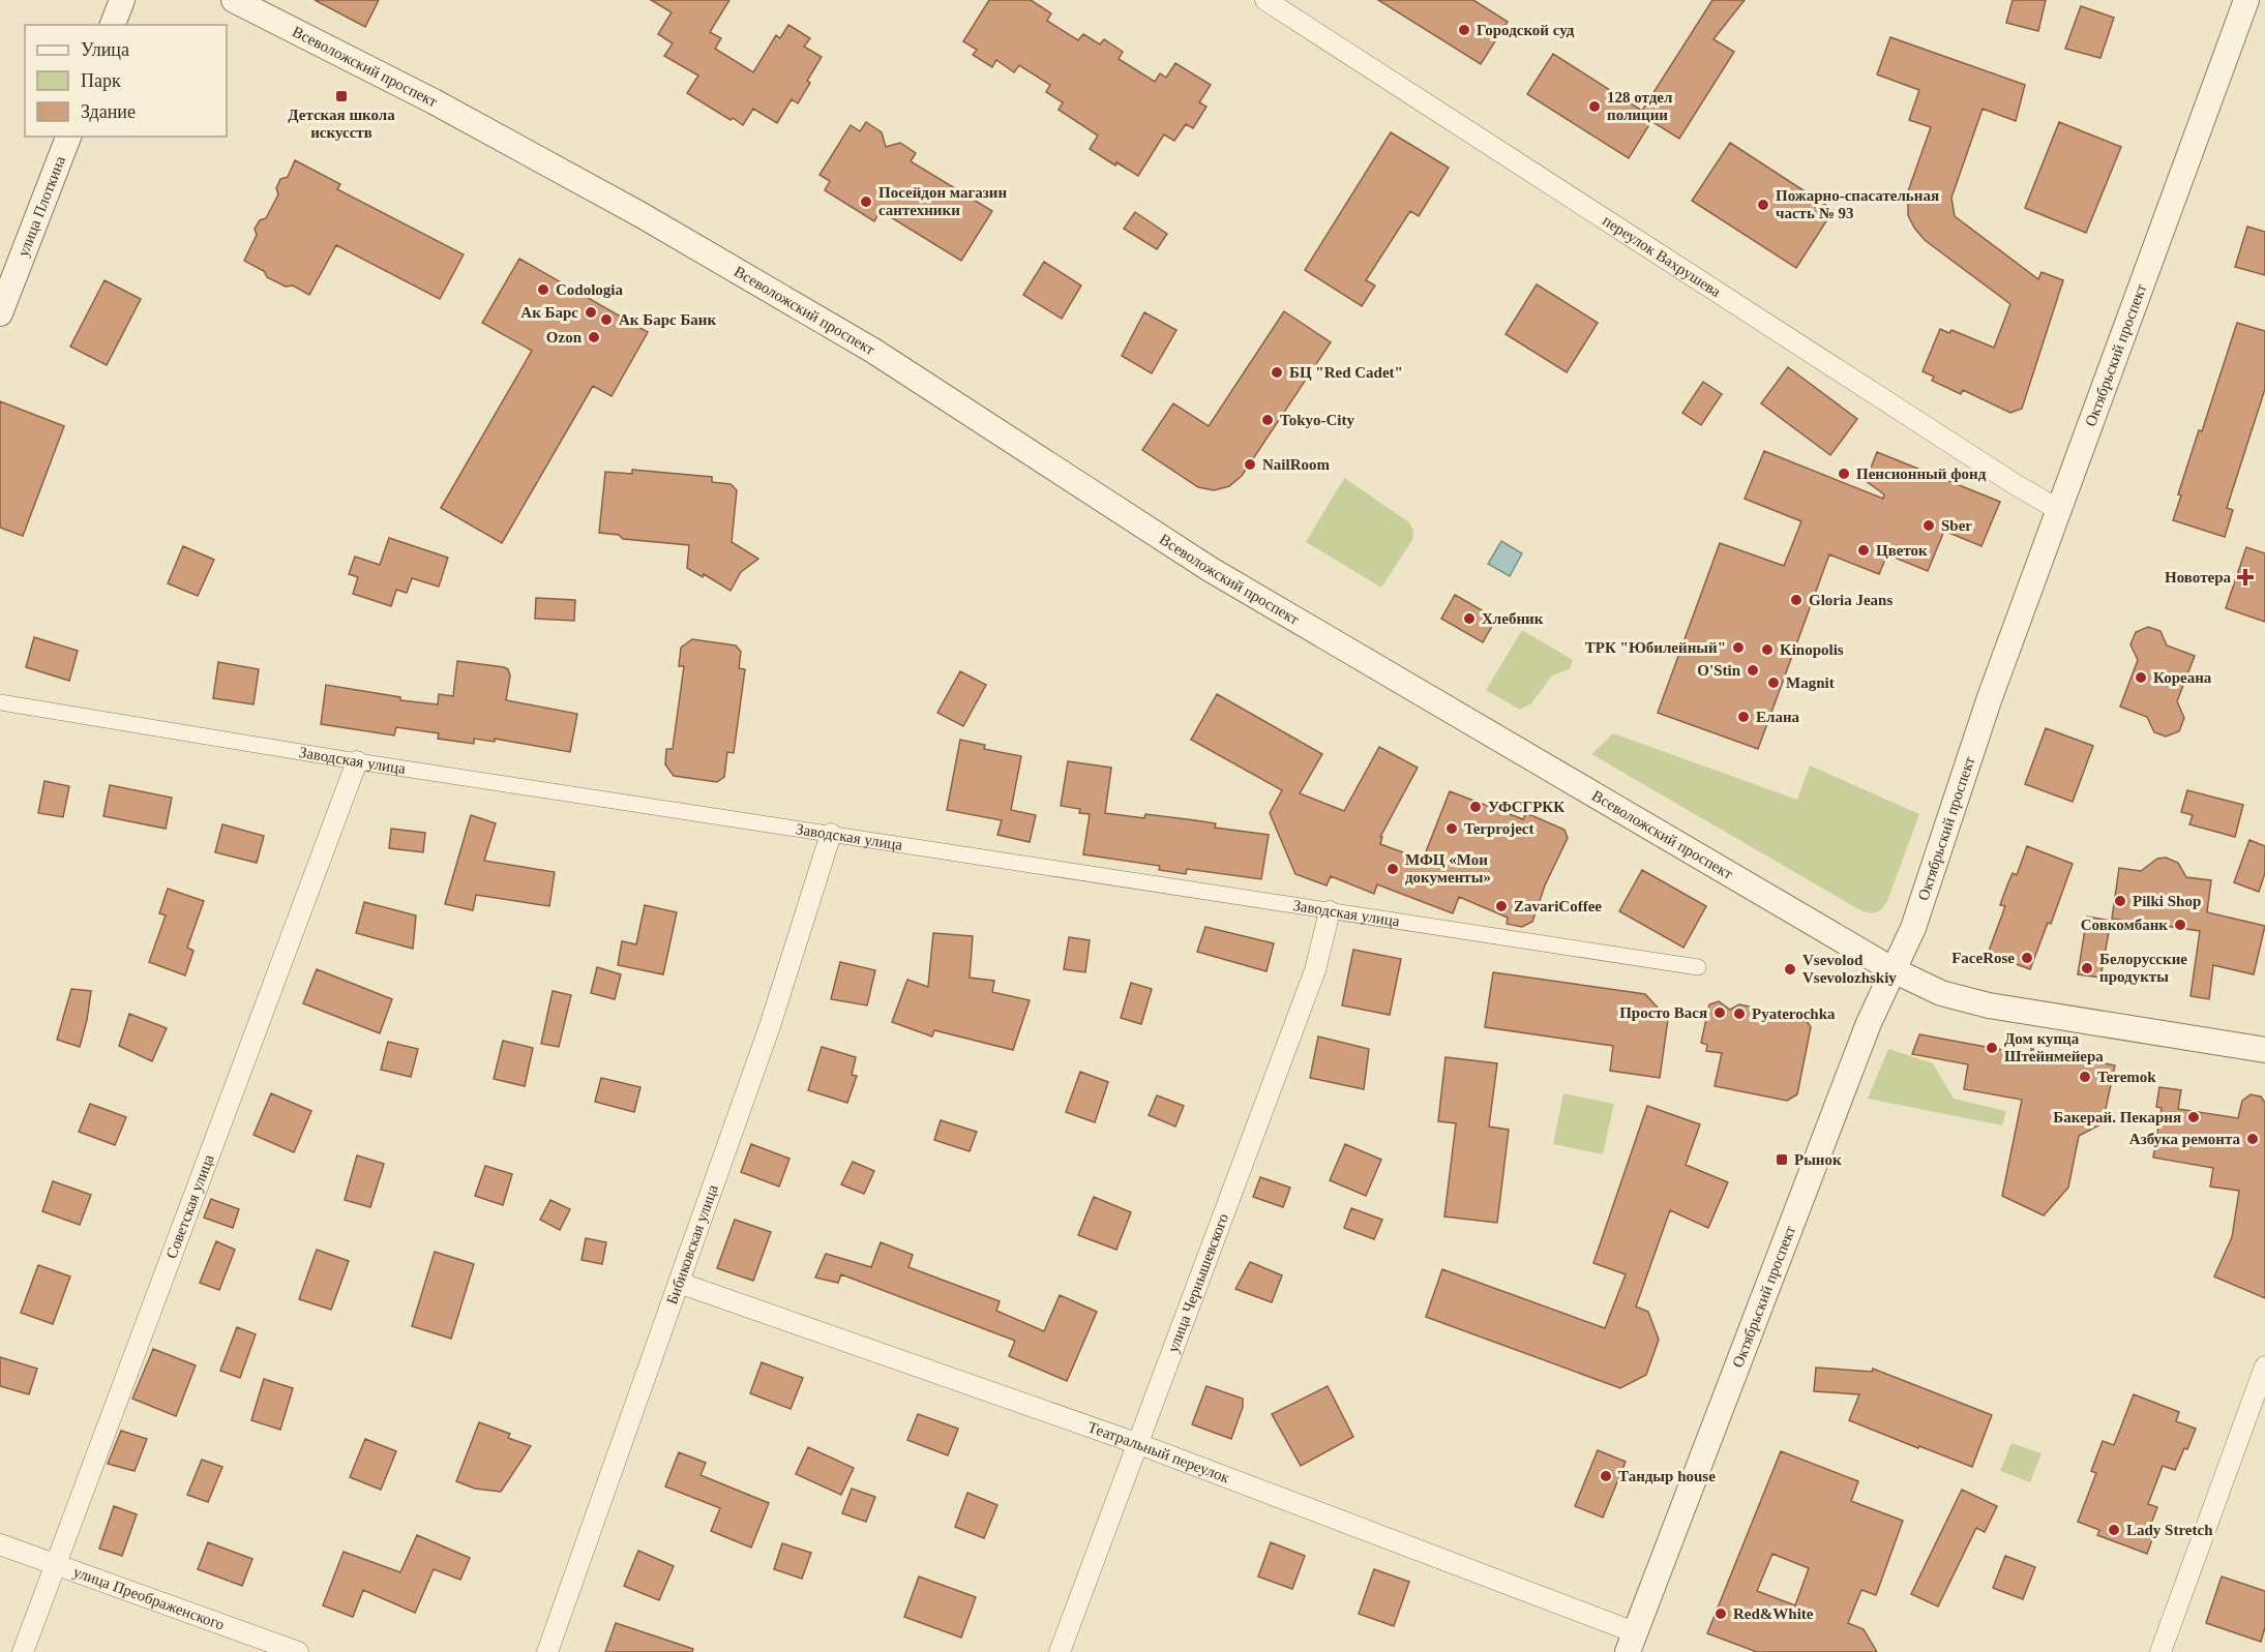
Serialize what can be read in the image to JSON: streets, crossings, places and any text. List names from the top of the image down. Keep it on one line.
{"streets":{"street":["Всеволожский проспект","улица Плоткина","переулок Вахрушева","Октябрьский проспект","Заводская улица","Советская улица","Бибиковская улица","улица Чернышевского","Театральный переулок","улица Преображенского"]},"crossings":[["Всеволожский проспект","Октябрьский проспект"],["переулок Вахрушева","Октябрьский проспект"],["Октябрьский проспект","Театральный переулок"],["Заводская улица","Советская улица"],["Заводская улица","Бибиковская улица"],["Заводская улица","улица Чернышевского"],["Советская улица","улица Преображенского"],["Бибиковская улица","Театральный переулок"],["улица Чернышевского","Театральный переулок"]],"places":{"other":["Городской суд","128 отдел полиции","Посейдон магазин сантехники","Пожарно-спасательная часть № 93","Codologia","Ак Барс","Ак Барс Банк","Ozon","БЦ \"Red Cadet\"","Tokyo-City","NailRoom","Пенсионный фонд","Sber","Цветок","Gloria Jeans","Хлебник","ТРК \"Юбилейный\"","Kinopolis","O'Stin","Кореана","Magnit","Елана","УФСГРКК","Terproject","МФЦ «Мои документы»","Pilki Shop","ZavariCoffee","Совкомбанк","FaceRose","Белорусские продукты","Vsevolod Vsevolozhskiy","Просто Вася","Pyaterochka","Дом купца Штейнмейера","Teremok","Бакерай. Пекарня","Азбука ремонта","Тандыр house","Lady Stretch","Red&White"],"transit":["Детская школа искусств","Рынок"],"health":["Новотера"]},"legend":["Улица","Парк","Здание"]}
